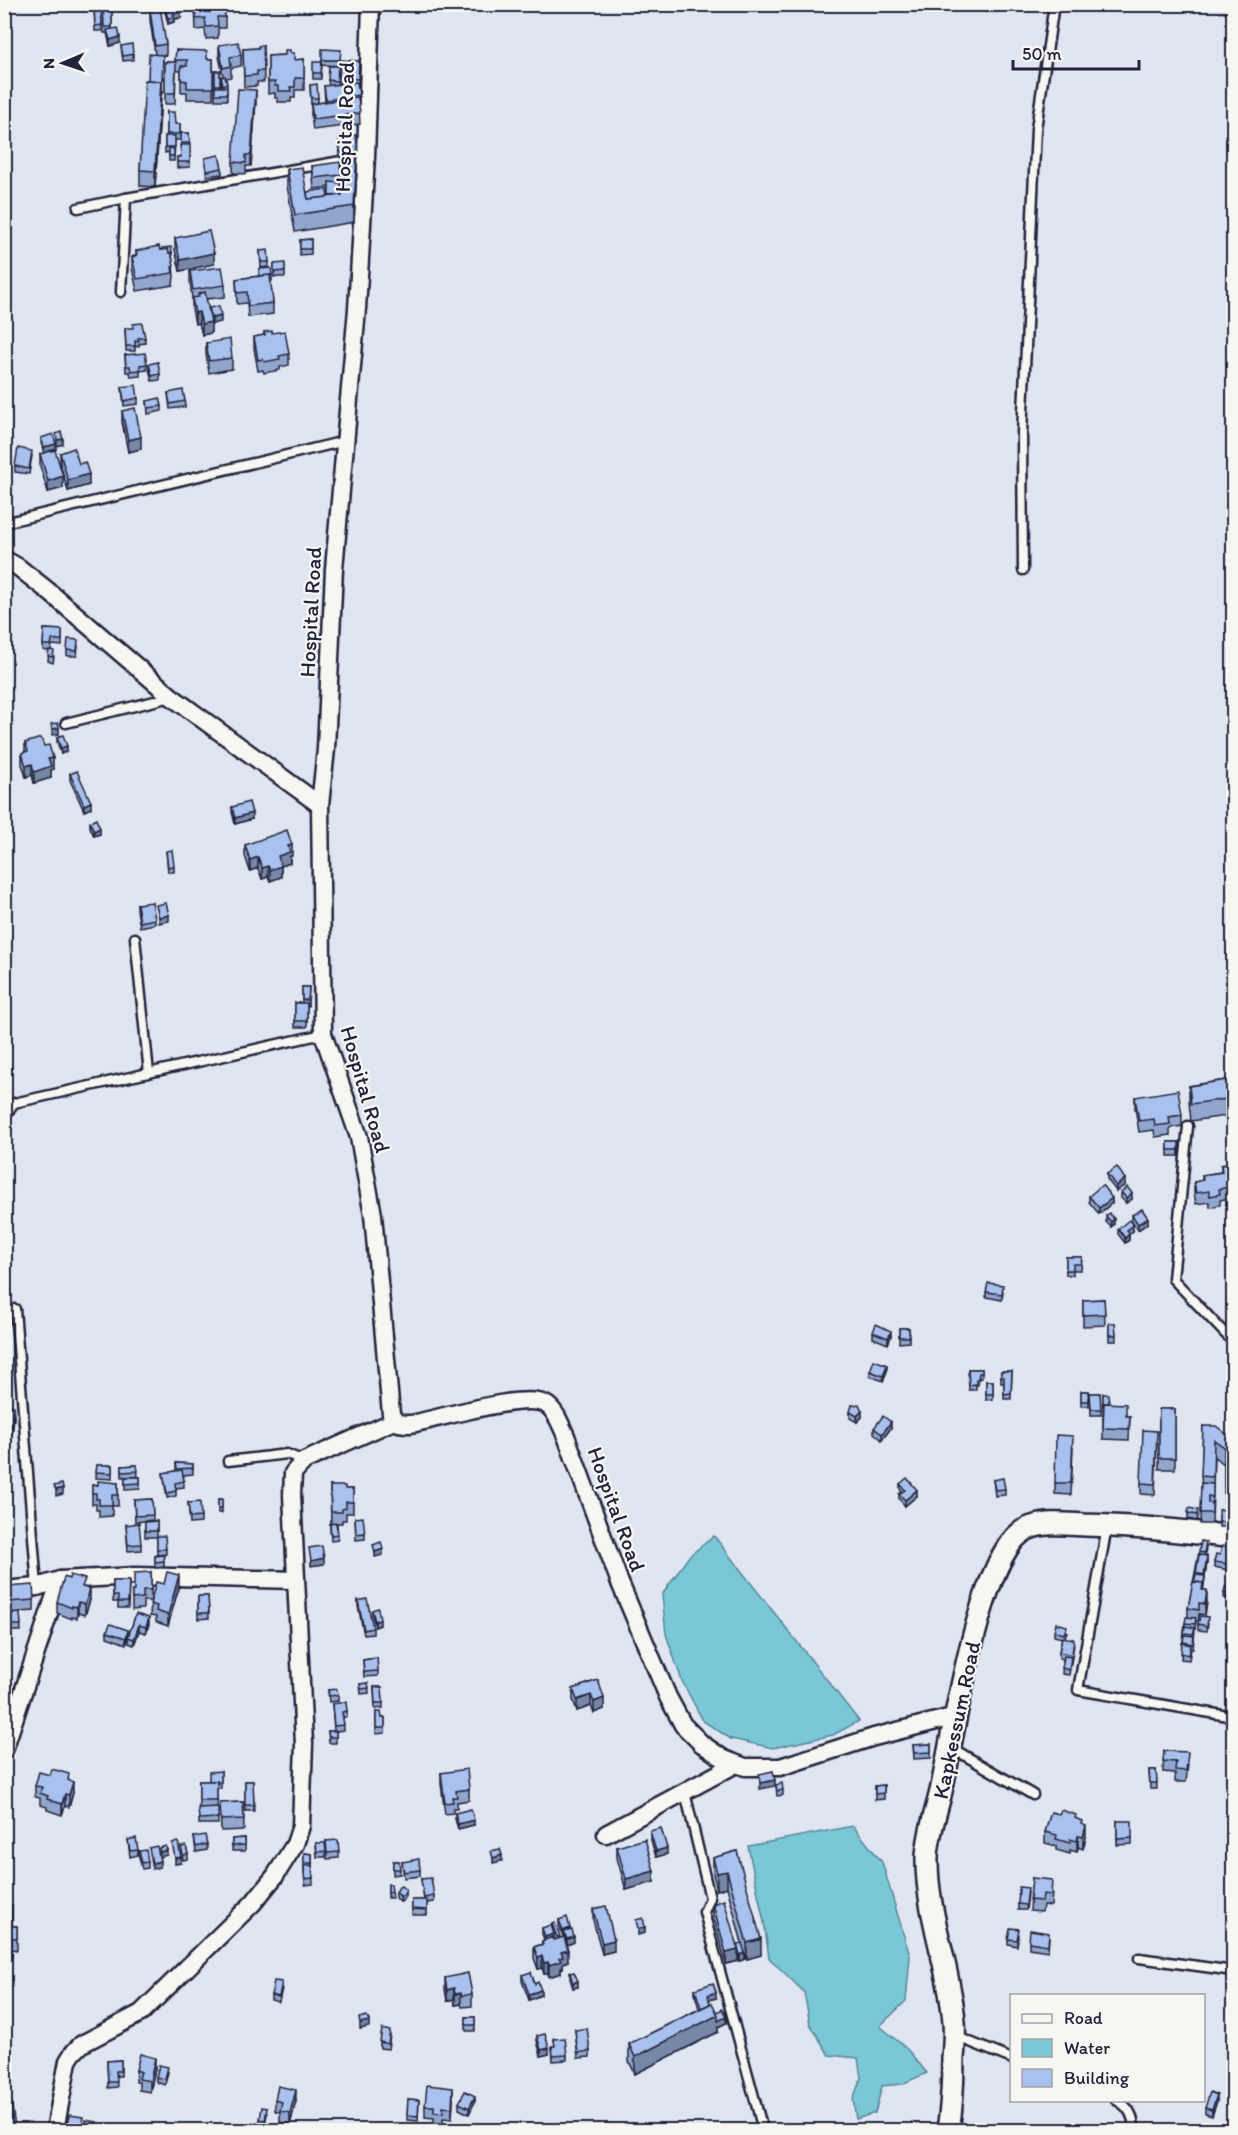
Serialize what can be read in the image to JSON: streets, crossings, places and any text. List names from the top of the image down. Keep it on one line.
{"streets":{"street":["Hospital Road","Kapkessum Road"]},"crossings":[["Hospital Road","Kapkessum Road"]],"legend":["Road","Water","Building"],"scale_bar":"50 m","north":"left"}
